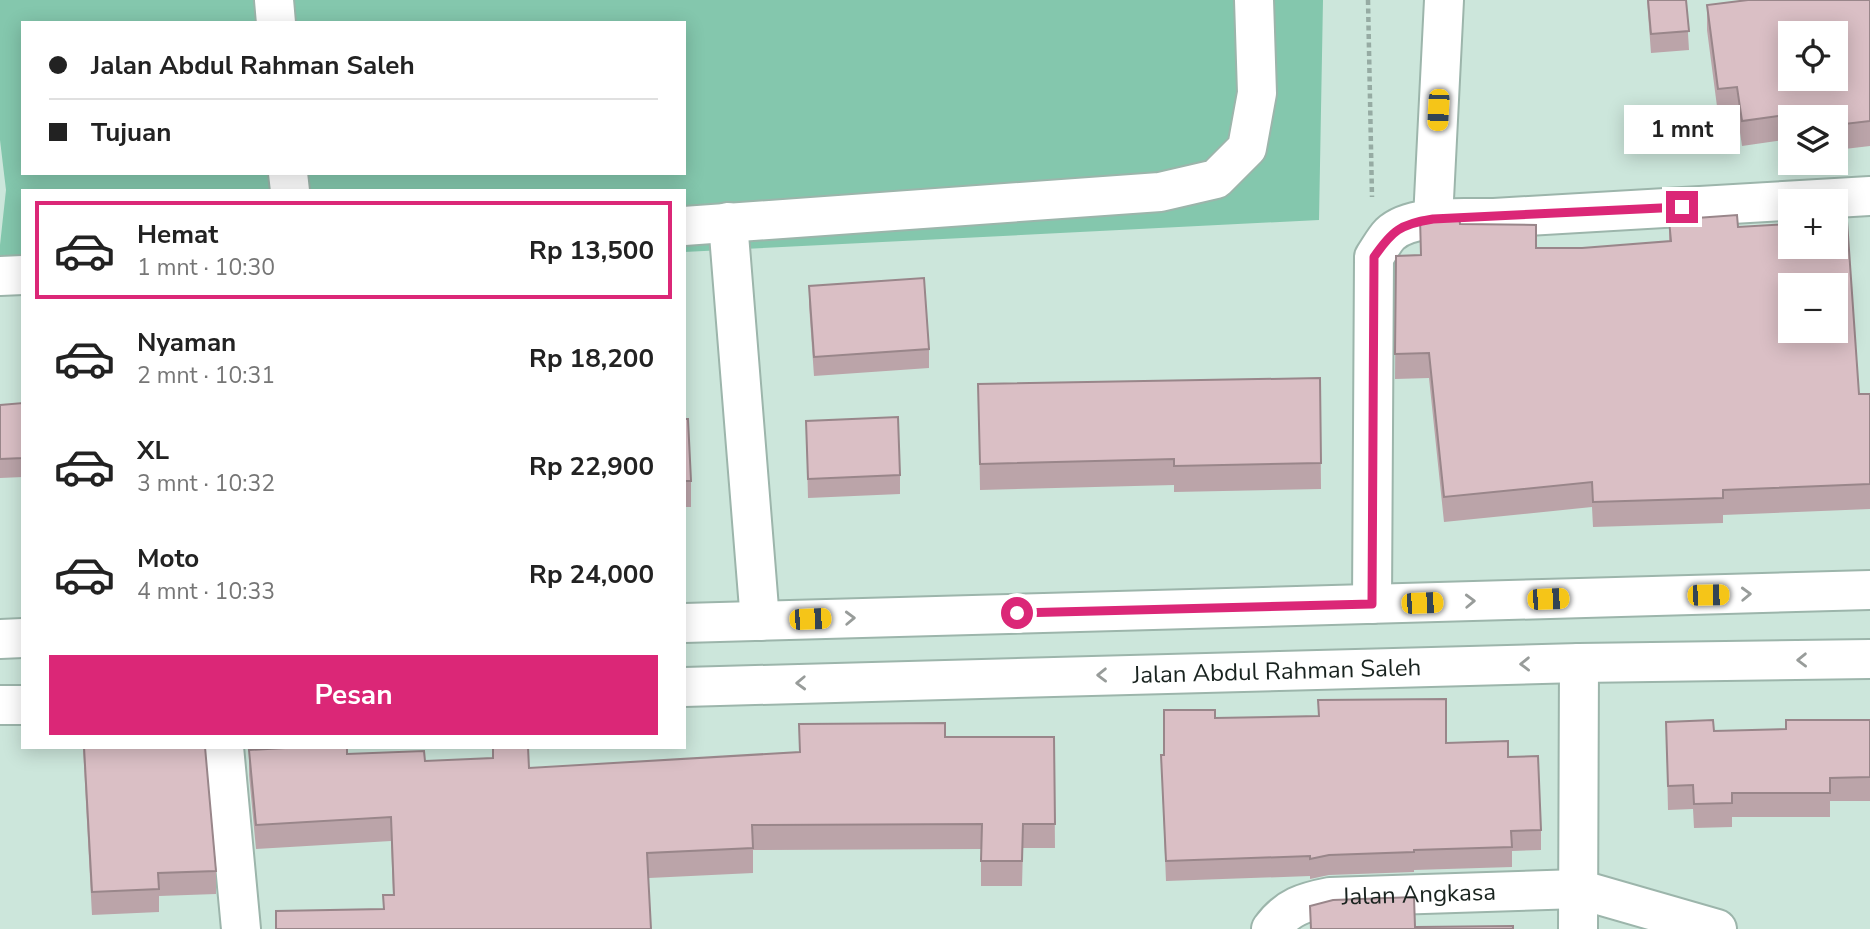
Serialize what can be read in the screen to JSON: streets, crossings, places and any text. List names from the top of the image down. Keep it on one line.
{"streets":{"main road":["Jalan Abdul Rahman Saleh","Jalan Angkasa"]},"page":{"map_buttons":["+","−"],"banner":["Jalan Abdul Rahman Saleh","Tujuan"],"bubble":"1 mnt","list":[{"name":"Hemat","note":"1 mnt · 10:30","value":"Rp 13,500"},{"name":"Nyaman","note":"2 mnt · 10:31","value":"Rp 18,200"},{"name":"XL","note":"3 mnt · 10:32","value":"Rp 22,900"},{"name":"Moto","note":"4 mnt · 10:33","value":"Rp 24,000"}],"buttons":"Pesan"}}
